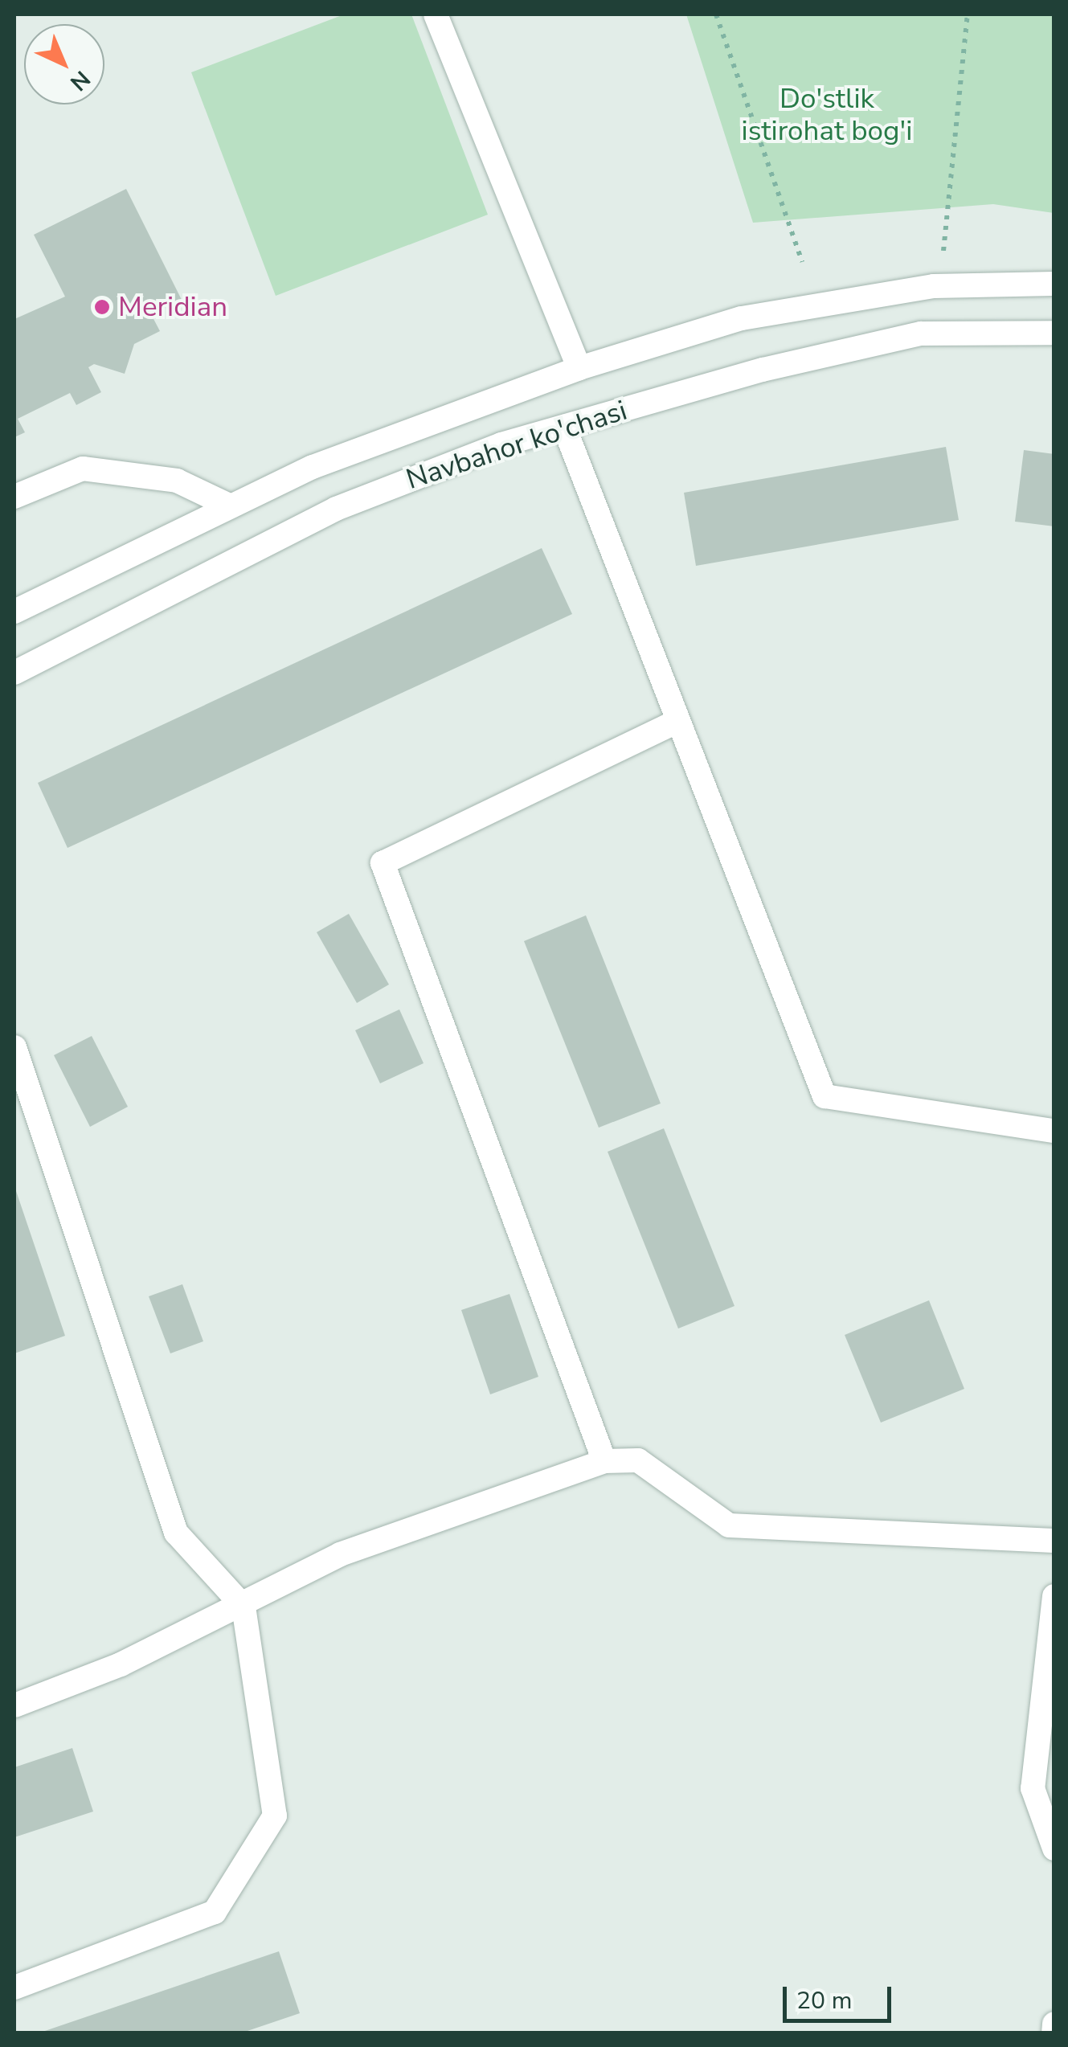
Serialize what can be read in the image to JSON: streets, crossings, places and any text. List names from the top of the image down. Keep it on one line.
{"streets":{"street":["Navbahor ko'chasi"]},"parks":["Do'stlik istirohat bog'i"],"places":["Meridian"],"scale_bar":"20 m","north":"bottom right"}
